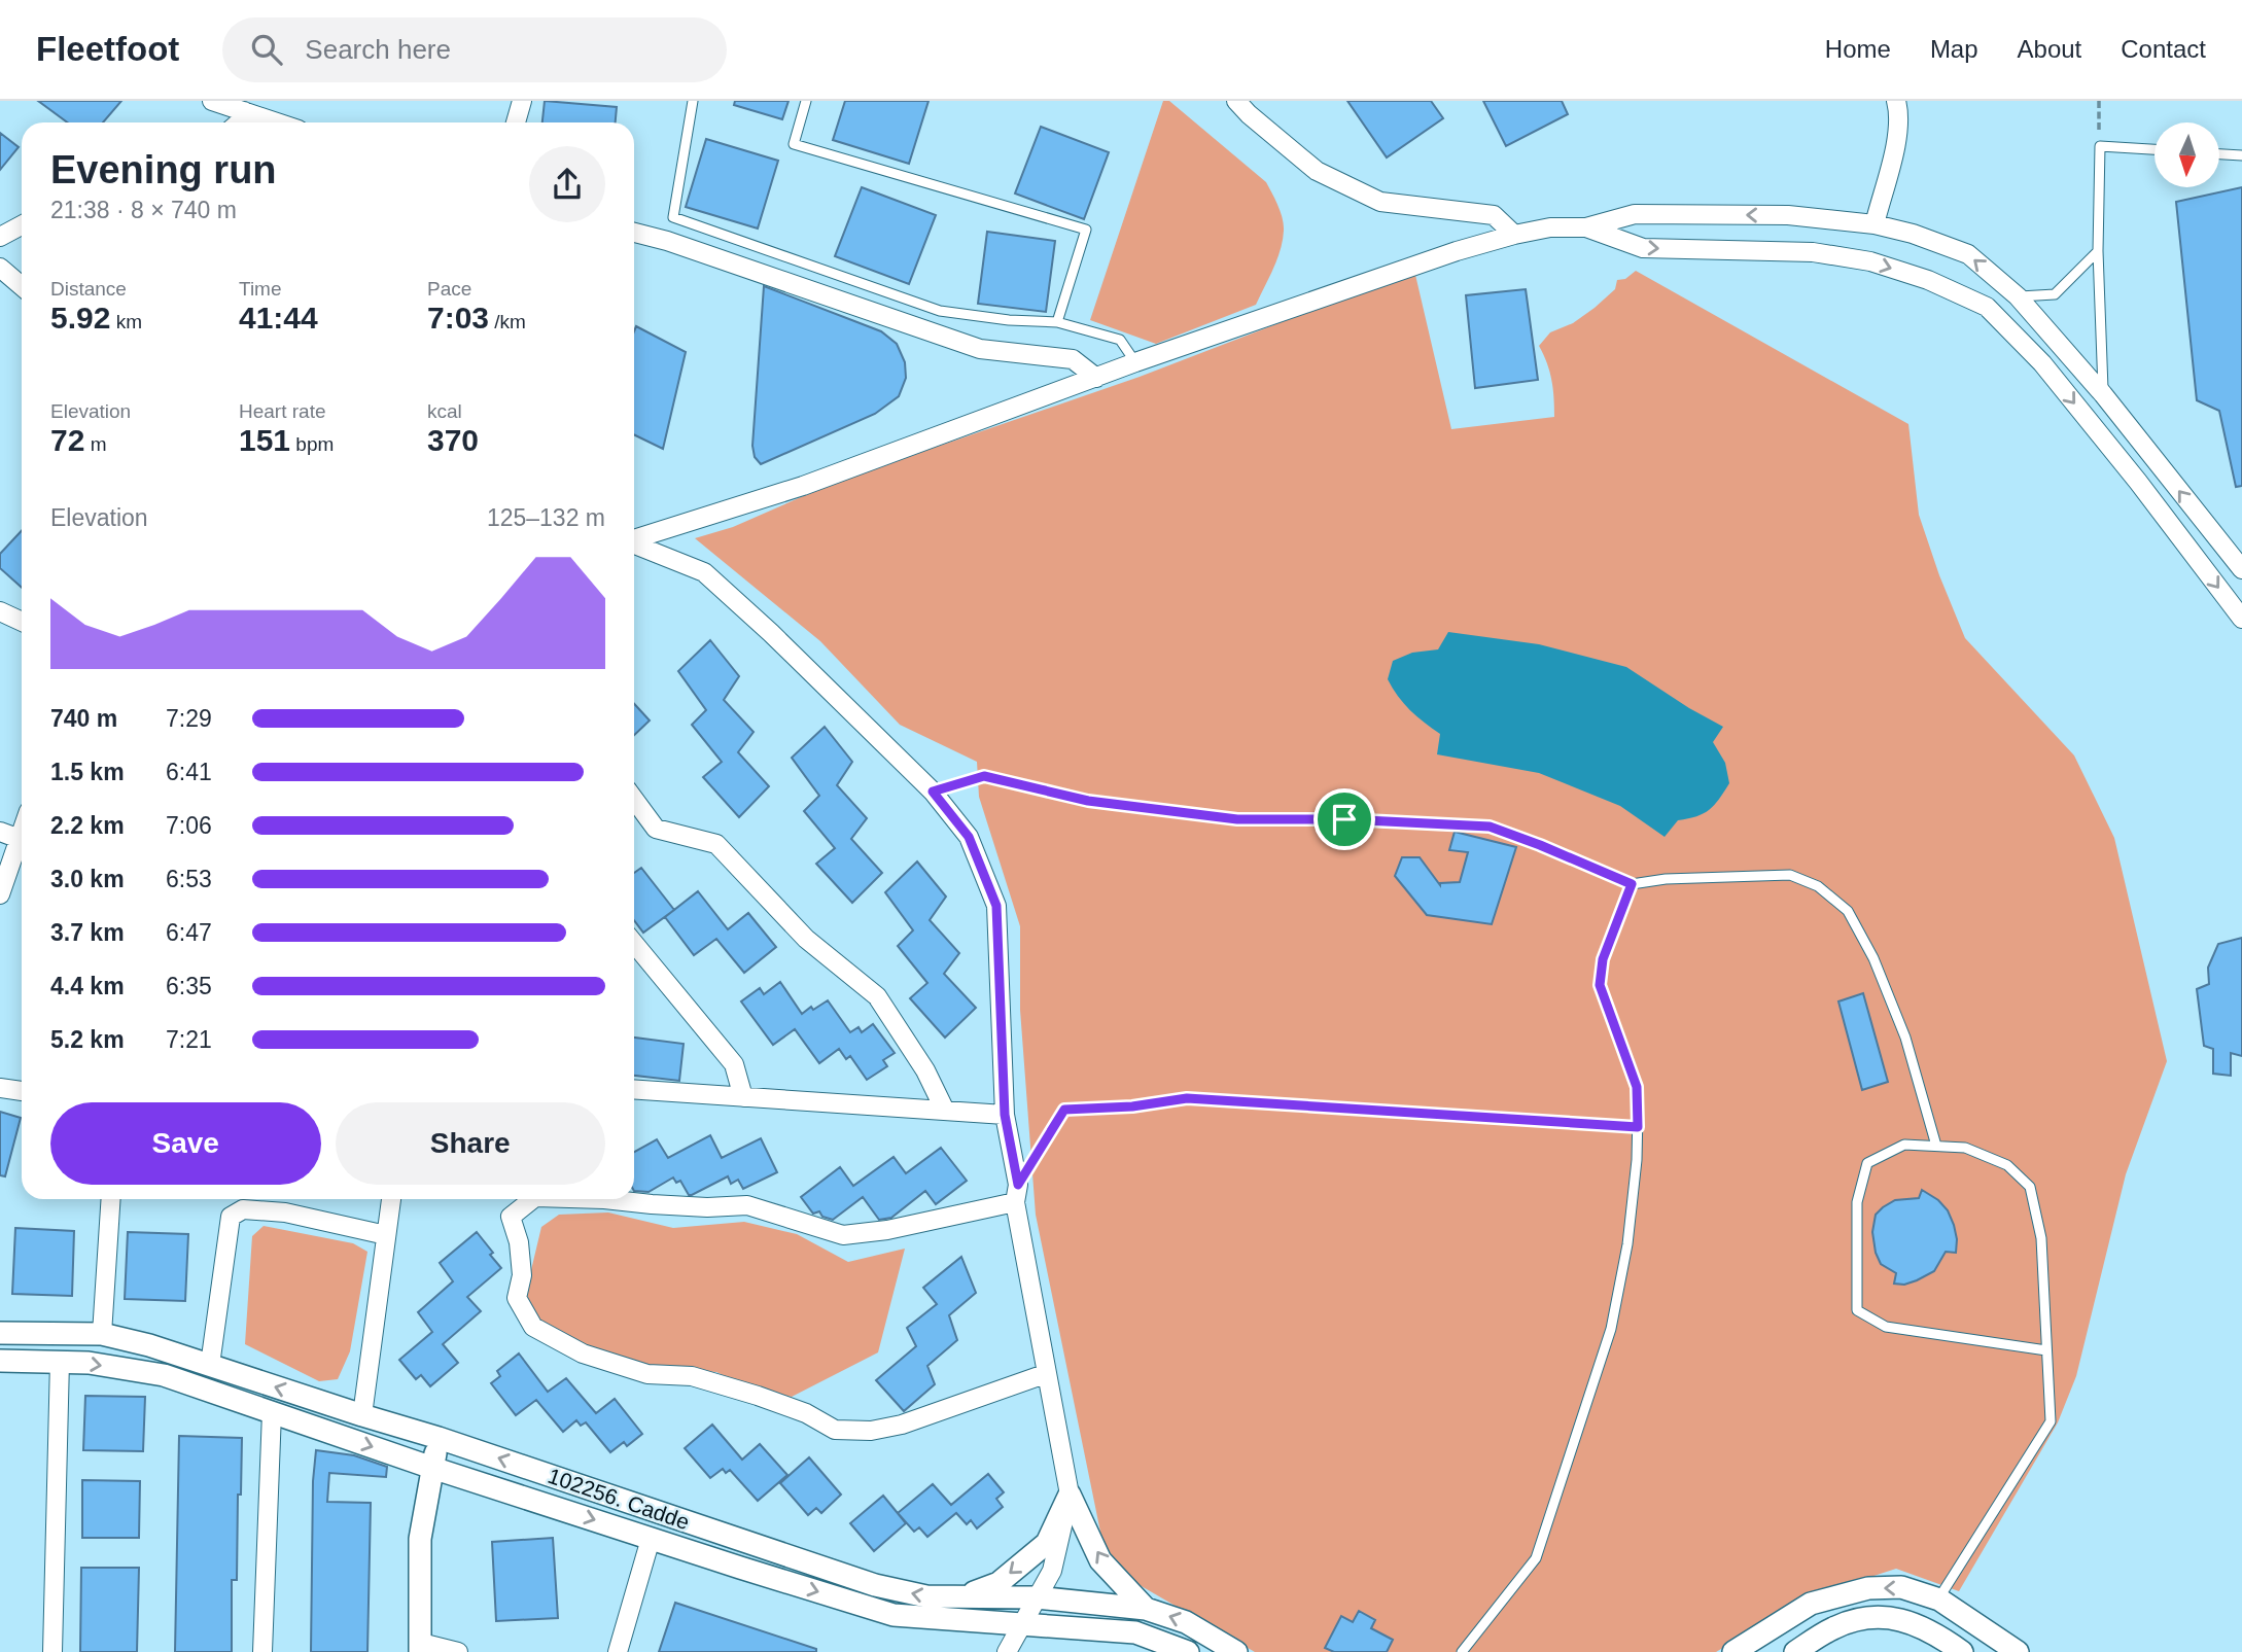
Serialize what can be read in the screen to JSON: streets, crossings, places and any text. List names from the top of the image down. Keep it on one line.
{"streets":{"street":["102256. Cadde"]},"north":"bottom","page":{"header":"Fleetfoot","search":"Search here","nav":["Home","Map","About","Contact"],"heading":["Evening run","21:38 · 8 × 740 m"],"stats":[["Distance","5.92 km"],["Time","41:44"],["Pace","7:03 /km"],["Elevation","72 m"],["Heart rate","151 bpm"],["kcal","370"]],"chart":["Elevation","125–132 m"],"list":[{"name":"740 m","note":"7:29"},{"name":"1.5 km","note":"6:41"},{"name":"2.2 km","note":"7:06"},{"name":"3.0 km","note":"6:53"},{"name":"3.7 km","note":"6:47"},{"name":"4.4 km","note":"6:35"},{"name":"5.2 km","note":"7:21"}],"buttons":["Save","Share"]}}
